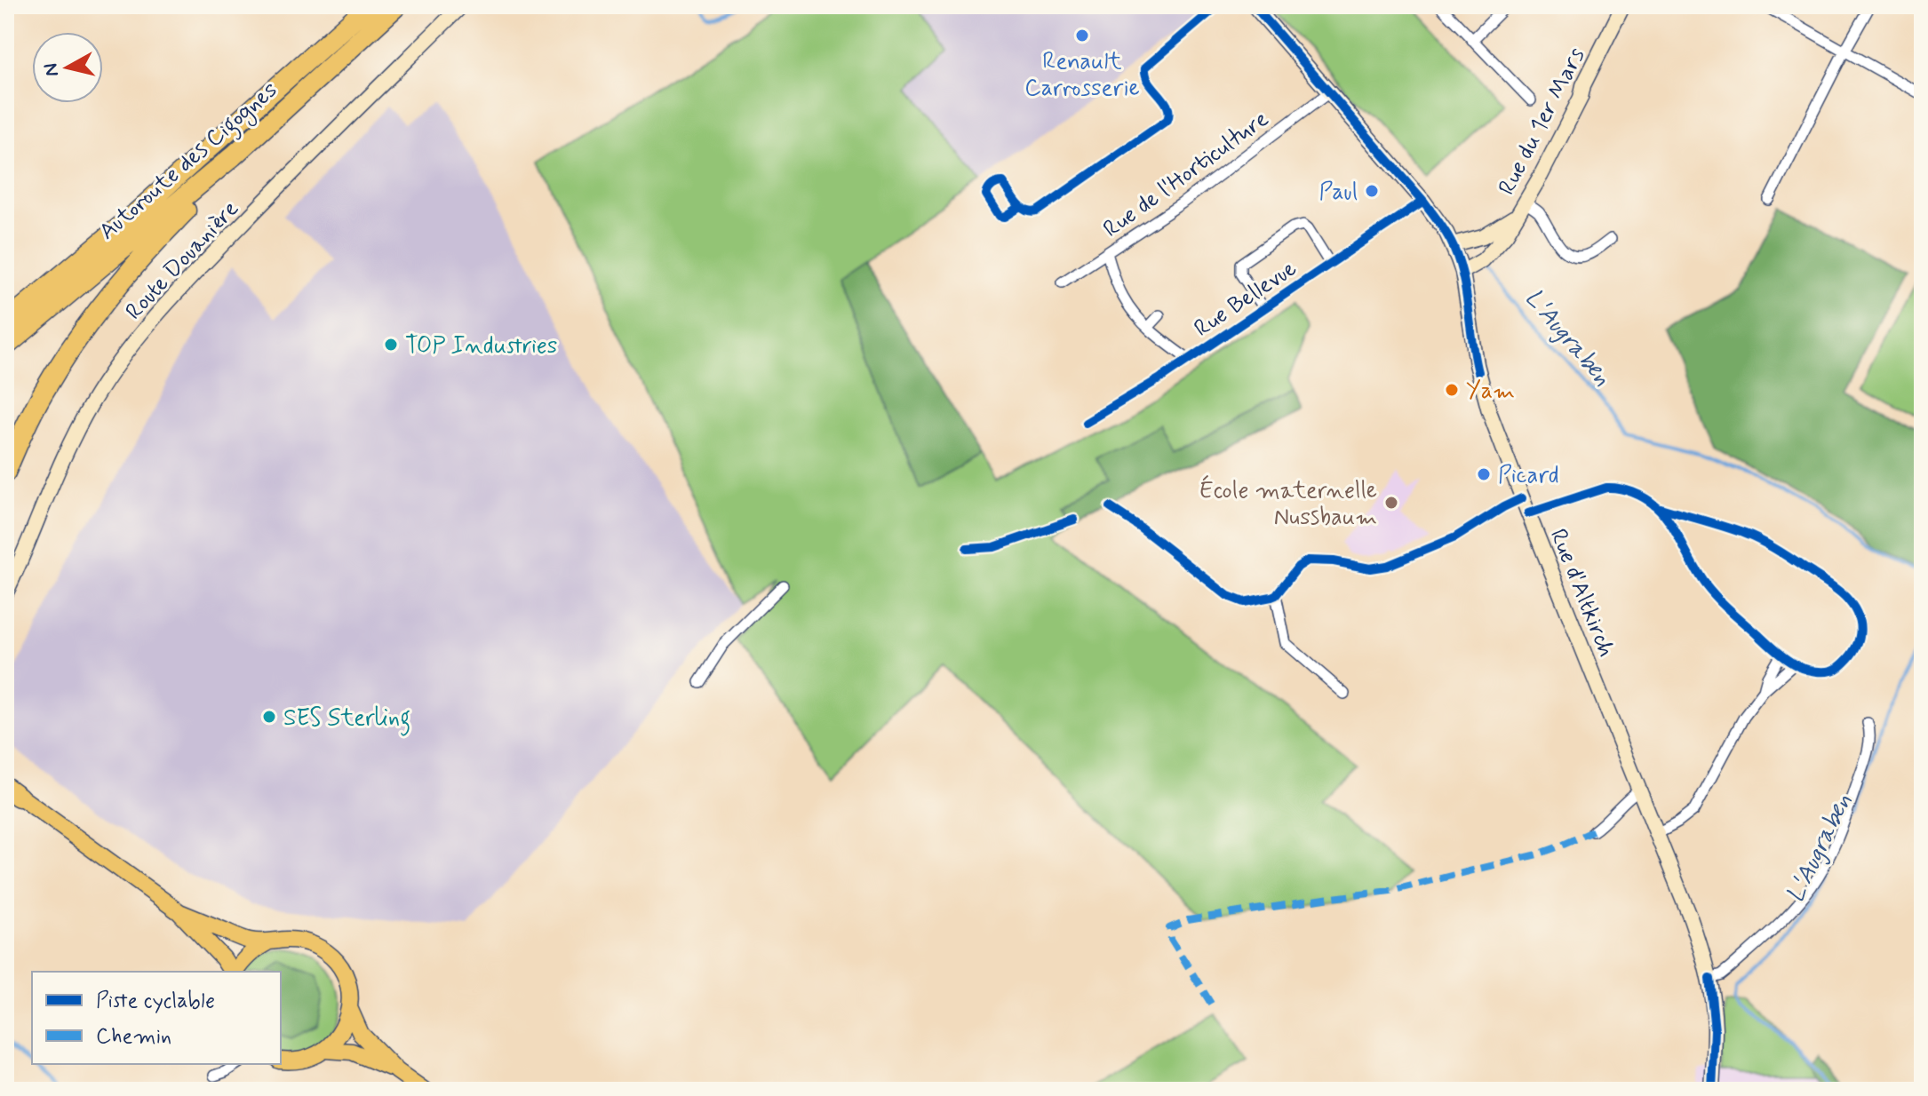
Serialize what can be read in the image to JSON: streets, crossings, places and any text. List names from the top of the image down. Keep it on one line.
{"streets":{"highway":["Autoroute des Cigognes"],"main road":["Rue du 1er Mars","Route Douanière","Rue d'Altkirch"],"street":["Rue de l'Horticulture","Rue Bellevue"]},"crossings":[["Rue du 1er Mars","Rue d'Altkirch"],["Rue de l'Horticulture","Rue d'Altkirch"],["Rue Bellevue","Rue d'Altkirch"]],"water":["L'Augraben"],"places":["Renault Carrosserie","Paul","TOP Industries","Yam","Picard","École maternelle Nussbaum","SES Sterling"],"legend":["Piste cyclable","Chemin"],"north":"left"}
